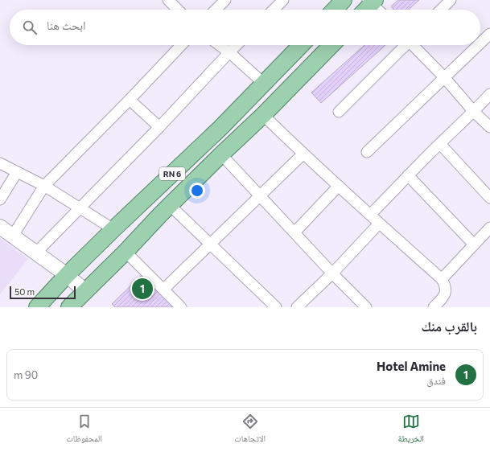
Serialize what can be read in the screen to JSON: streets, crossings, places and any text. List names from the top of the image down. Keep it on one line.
{"streets":{"main road":["RN 6"]},"scale_bar":"50 m","page":{"search":"ابحث هنا","pins":"1","scale":"50 m","heading":"بالقرب منك","list":[{"mark":"1","name":"Hotel Amine","note":"فندق","value":"90 m"}],"nav":["الخريطة","الاتجاهات","المحفوظات"]}}
